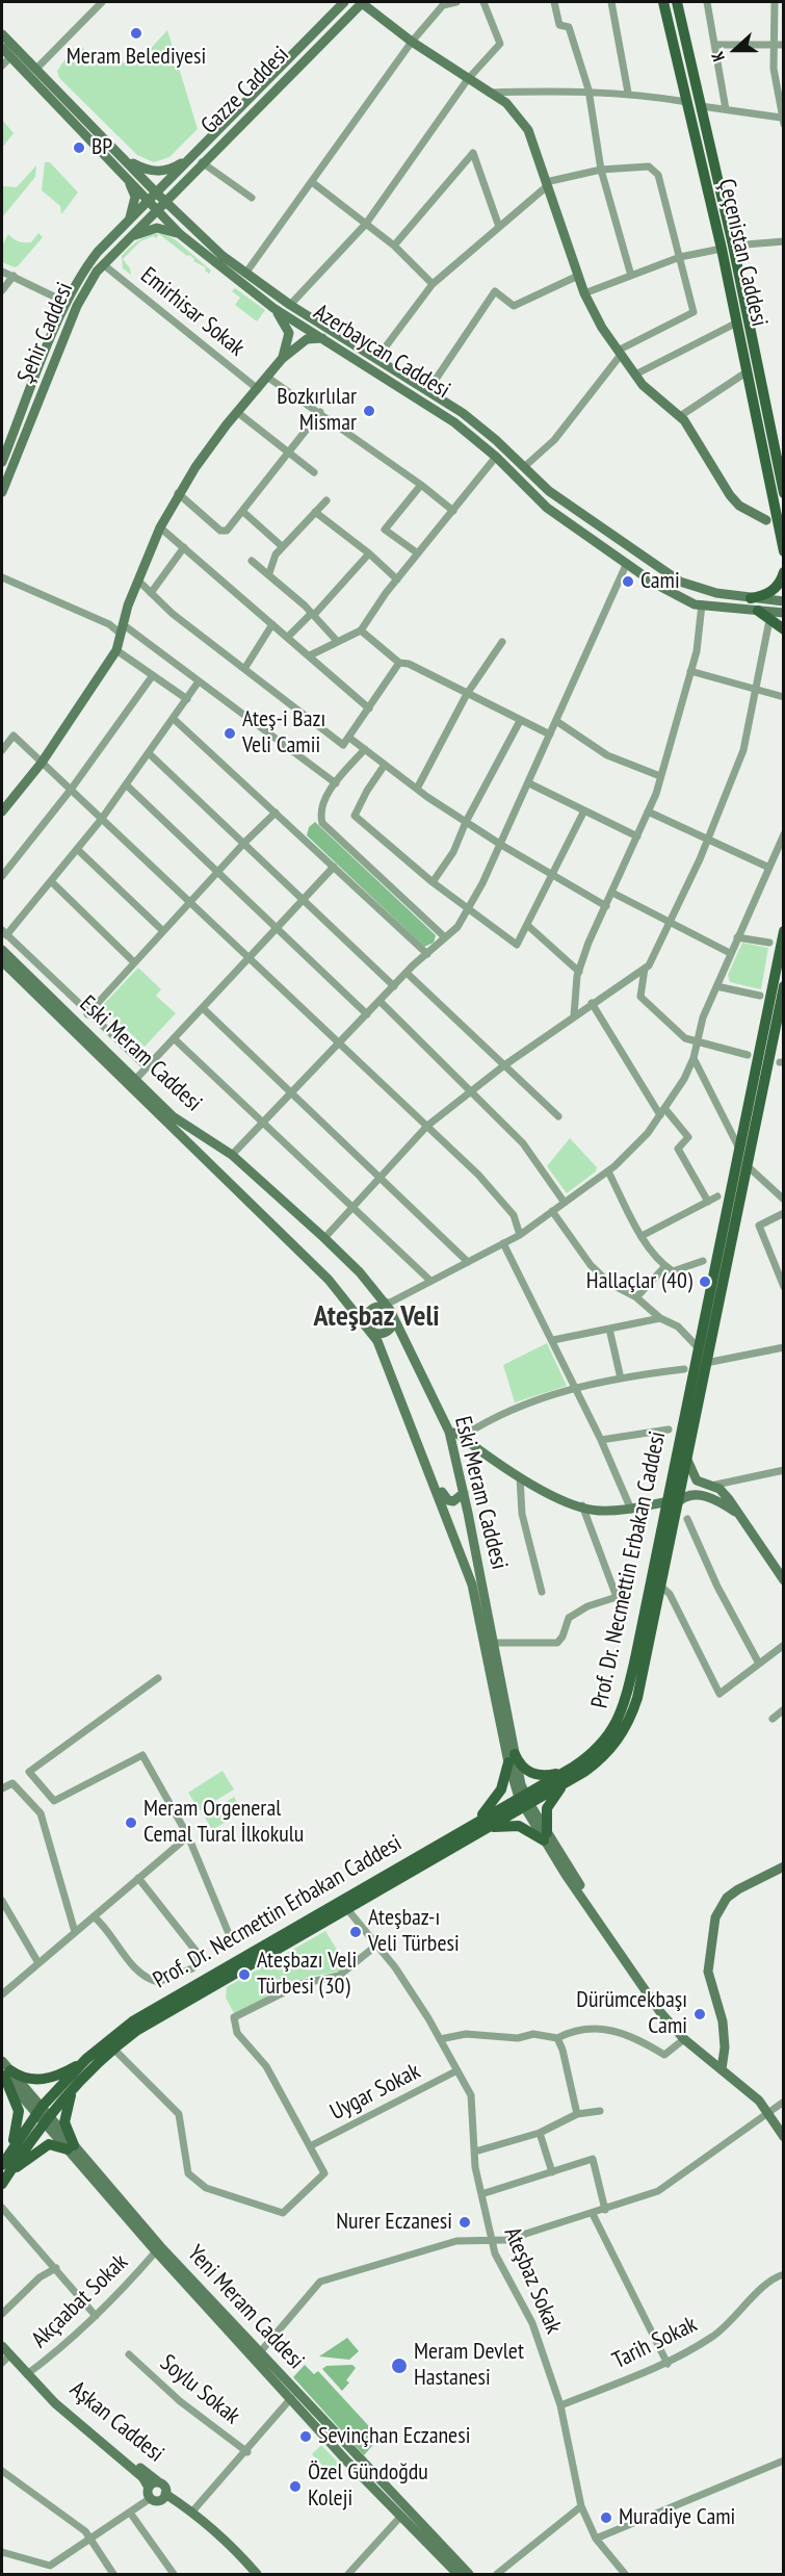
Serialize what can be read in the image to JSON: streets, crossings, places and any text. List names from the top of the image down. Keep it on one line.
{"streets":{"main road":["Çeçenistan Caddesi","Prof. Dr. Necmettin Erbakan Caddesi"],"street":["Gazze Caddesi","Emirhisar Sokak","Şehir Caddesi","Azerbaycan Caddesi","Eski Meram Caddesi","Uygar Sokak","Ateşbaz Sokak","Akçaabat Sokak","Yeni Meram Caddesi","Tarih Sokak","Soylu Sokak","Aşkan Caddesi"]},"crossings":[["Gazze Caddesi","Şehir Caddesi"],["Gazze Caddesi","Azerbaycan Caddesi"],["Emirhisar Sokak","Şehir Caddesi"],["Şehir Caddesi","Azerbaycan Caddesi"],["Eski Meram Caddesi","Prof. Dr. Necmettin Erbakan Caddesi"],["Prof. Dr. Necmettin Erbakan Caddesi","Ateşbaz Sokak"],["Prof. Dr. Necmettin Erbakan Caddesi","Yeni Meram Caddesi"],["Uygar Sokak","Ateşbaz Sokak"],["Ateşbaz Sokak","Tarih Sokak"],["Akçaabat Sokak","Yeni Meram Caddesi"],["Akçaabat Sokak","Aşkan Caddesi"]],"districts":["Ateşbaz Veli"],"places":["Meram Belediyesi","BP","Bozkırlılar Mismar","Cami","Ateş-i Bazı Veli Camii","Hallaçlar (40)","Meram Orgeneral Cemal Tural İlkokulu","Ateşbaz-ı Veli Türbesi","Ateşbazı Veli Türbesi (30)","Dürümcekbaşı Cami","Nurer Eczanesi","Meram Devlet Hastanesi","Sevinçhan Eczanesi","Özel Gündoğdu Koleji","Muradiye Cami"],"north":"left"}
